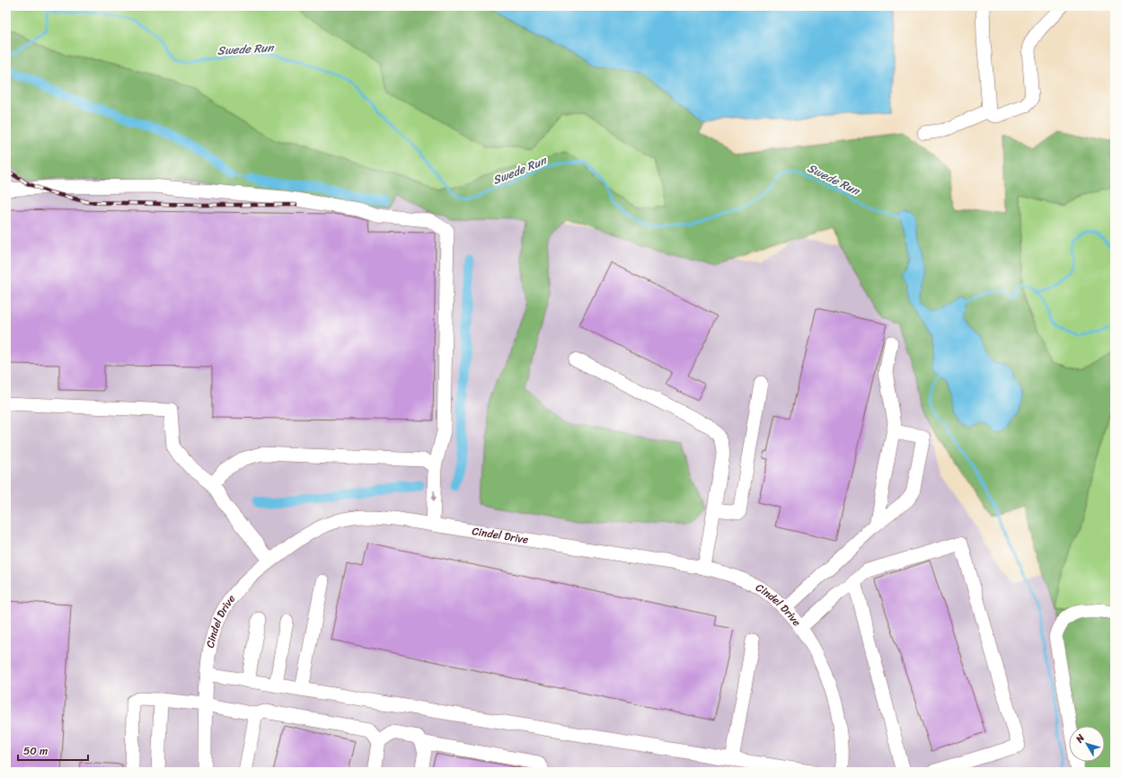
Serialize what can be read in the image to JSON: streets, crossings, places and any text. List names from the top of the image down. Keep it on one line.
{"streets":{"street":["Cindel Drive"]},"water":["Swede Run"],"scale_bar":"50 m","north":"top left"}
